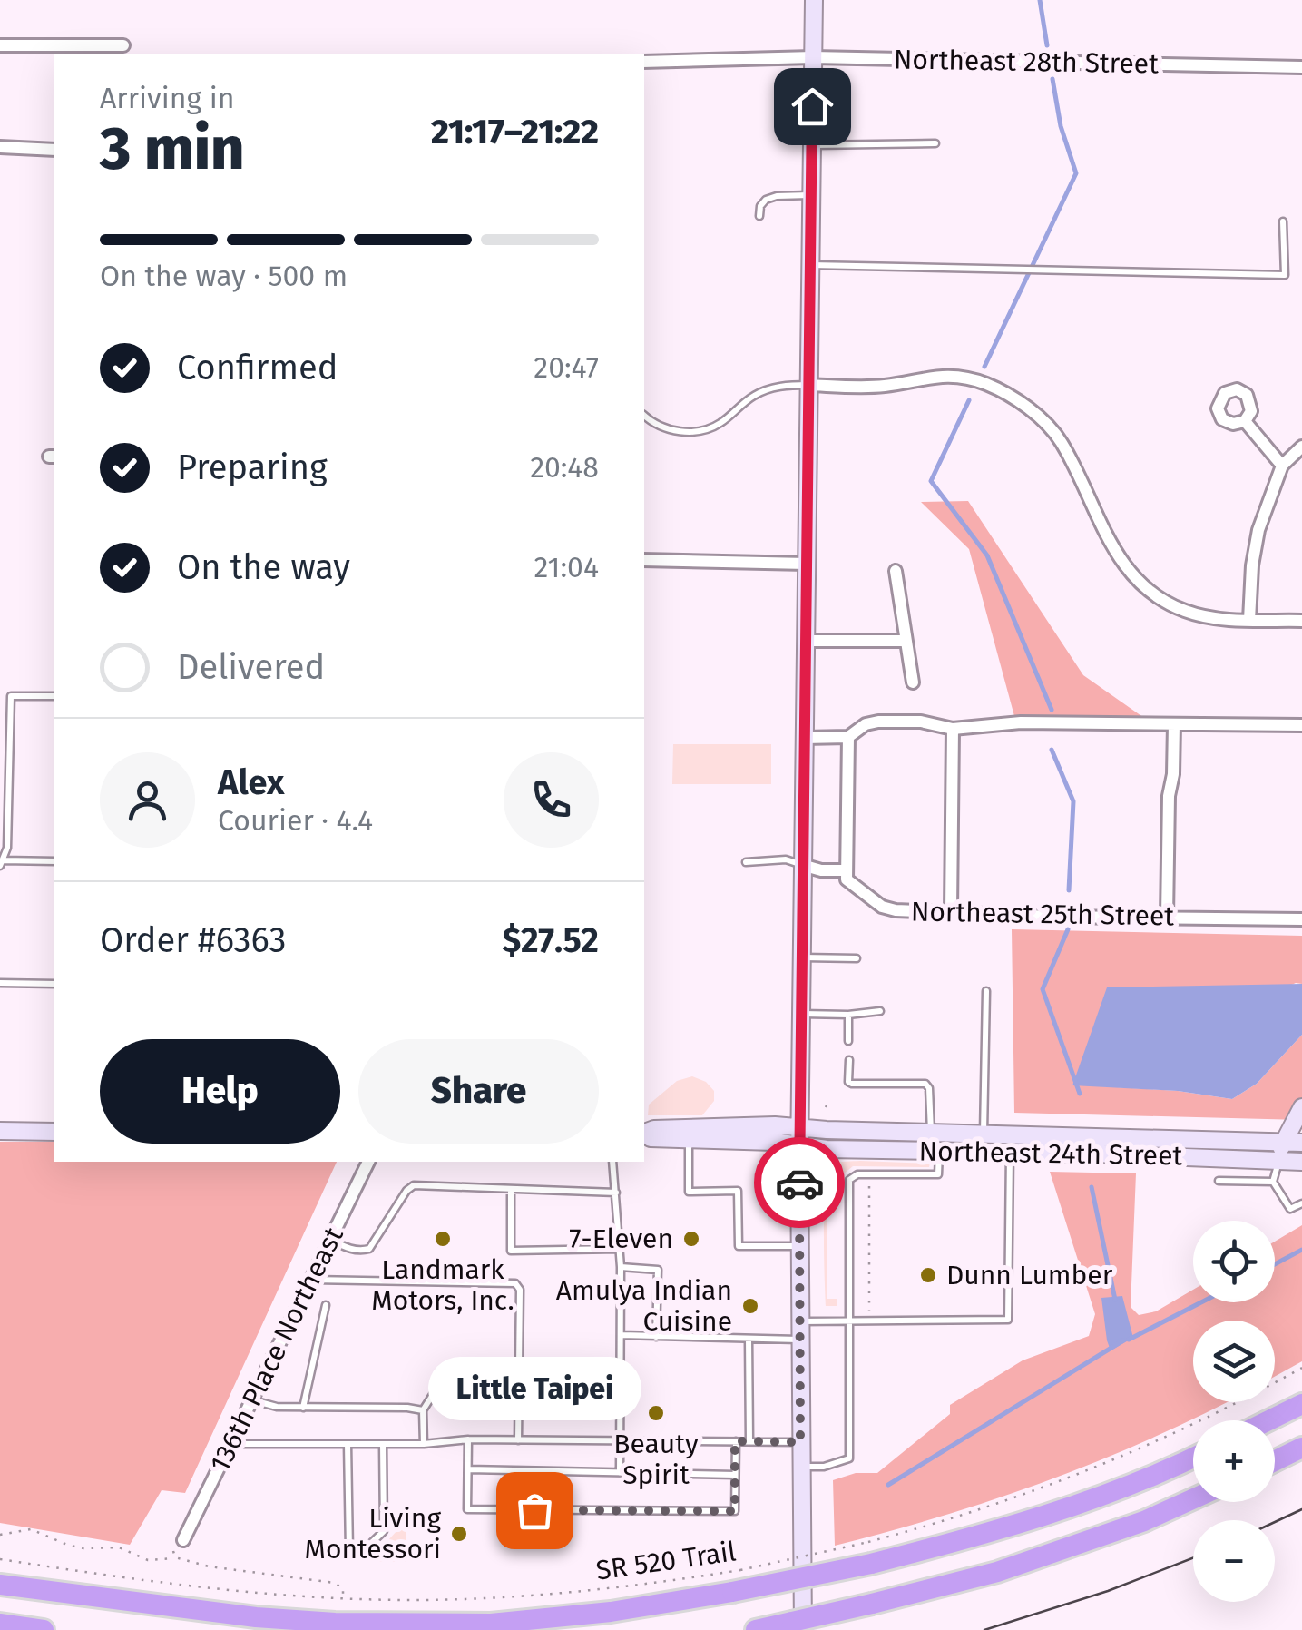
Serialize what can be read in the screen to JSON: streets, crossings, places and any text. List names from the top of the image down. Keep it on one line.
{"streets":{"main road":["Northeast 24th Street"],"street":["Northeast 28th Street","Northeast 25th Street","136th Place Northeast"],"path":["SR 520 Trail"]},"places":["Landmark Motors, Inc.","7-Eleven","Dunn Lumber","Amulya Indian Cuisine","Beauty Spirit","Little Taipei","Living Montessori"],"page":{"heading":["3 min","Arriving in","21:17–21:22"],"panel":["Alex","Courier · 4.4","Order #6363","$27.52"],"bar":"On the way · 500 m","list":[["Confirmed","20:47"],["Preparing","20:48"],["On the way","21:04"],"Delivered"],"buttons":["Help","Share"],"map_buttons":["+","−"],"bubble":"Little Taipei"}}
